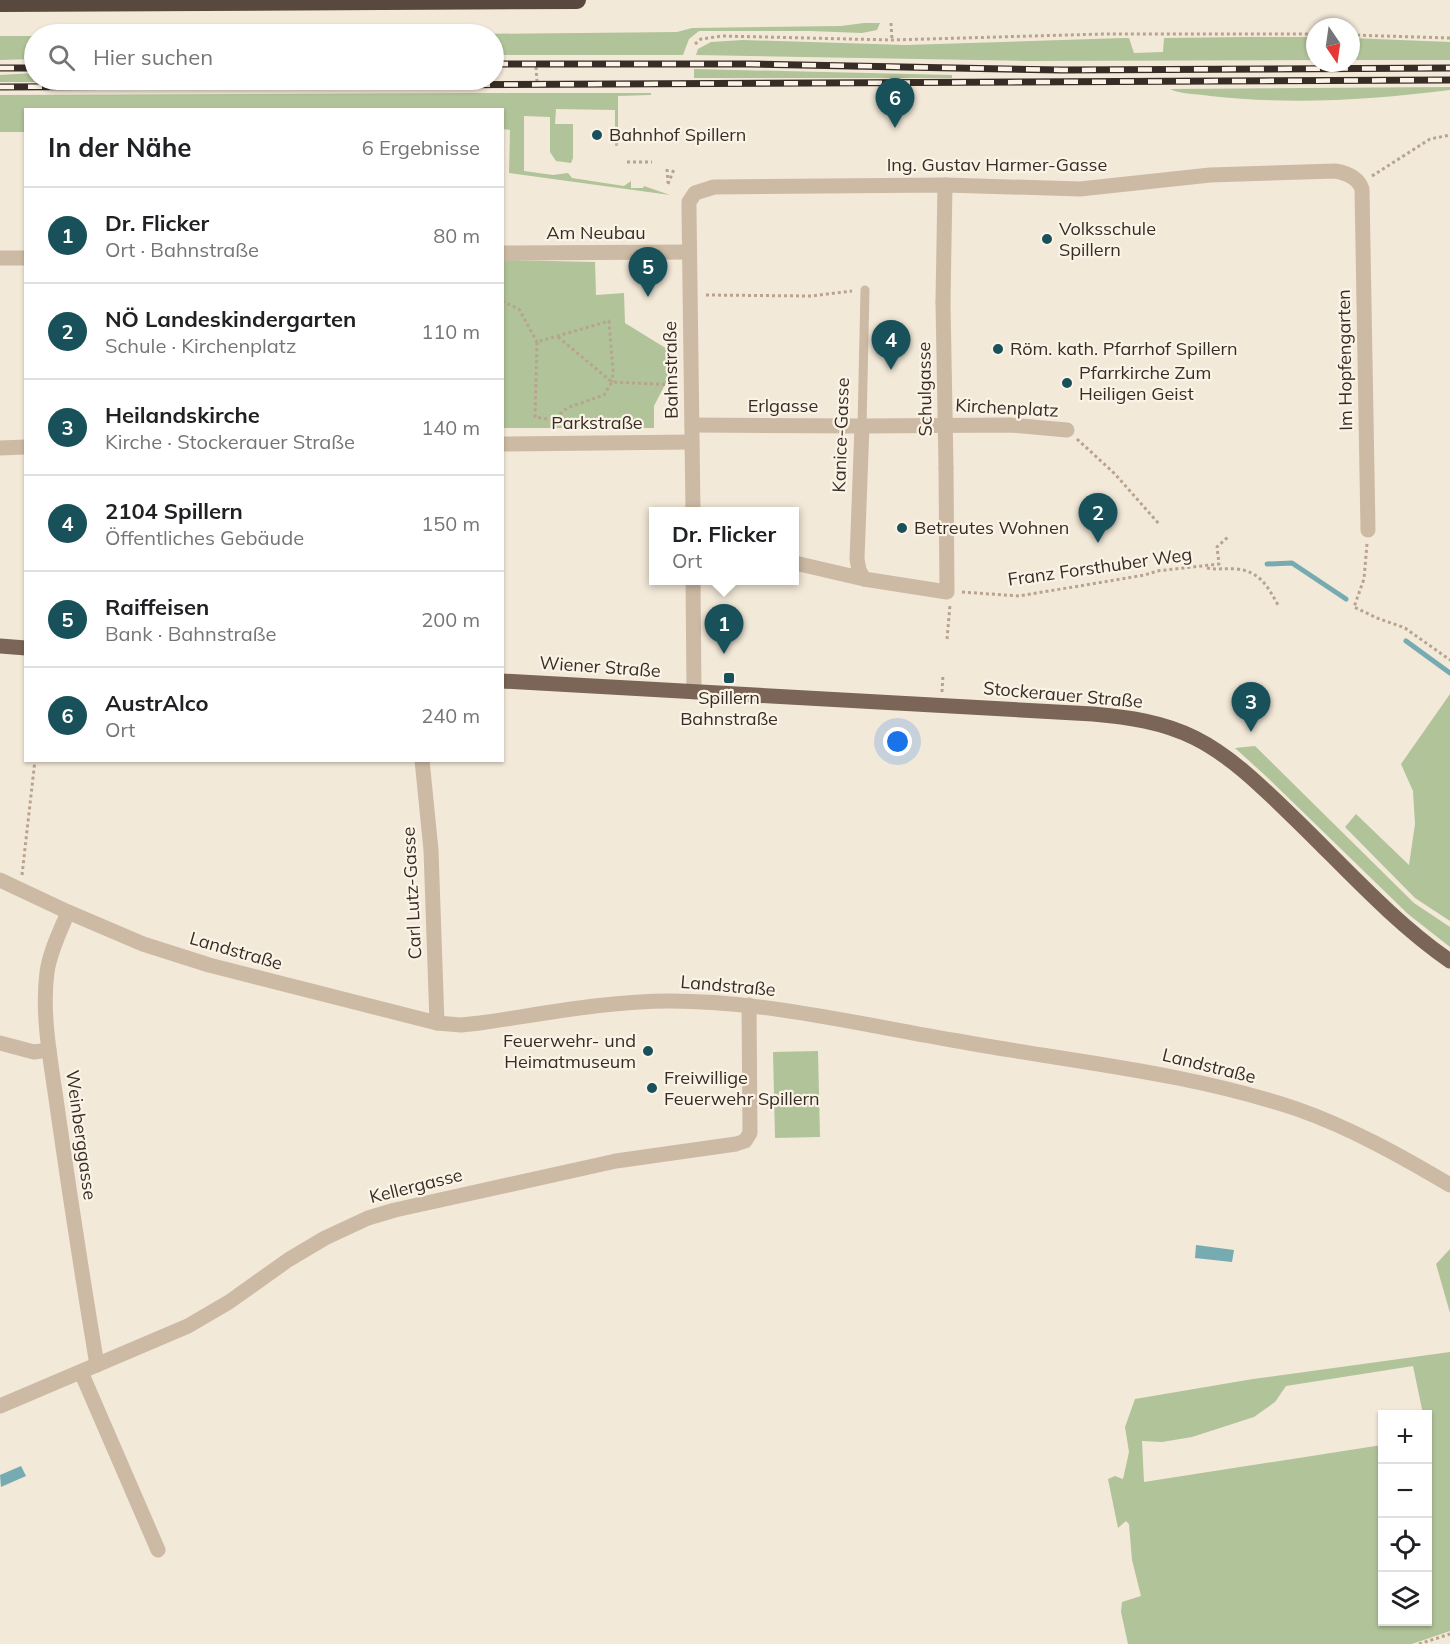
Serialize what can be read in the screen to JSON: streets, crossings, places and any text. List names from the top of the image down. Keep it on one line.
{"streets":{"main road":["Wiener Straße","Stockerauer Straße"],"street":["Ing. Gustav Harmer-Gasse","Am Neubau","Im Hopfengarten","Bahnstraße","Schulgasse","Erlgasse","Kirchenplatz","Parkstraße","Kanice-Gasse","Carl Lutz-Gasse","Landstraße","Weinberggasse","Kellergasse"],"path":["Franz Forsthuber Weg"]},"crossings":[["Ing. Gustav Harmer-Gasse","Im Hopfengarten"],["Ing. Gustav Harmer-Gasse","Bahnstraße"],["Ing. Gustav Harmer-Gasse","Schulgasse"],["Am Neubau","Bahnstraße"],["Bahnstraße","Erlgasse"],["Bahnstraße","Parkstraße"],["Schulgasse","Erlgasse"],["Schulgasse","Kirchenplatz"],["Schulgasse","Franz Forsthuber Weg"],["Erlgasse","Kirchenplatz"],["Erlgasse","Kanice-Gasse"],["Wiener Straße","Stockerauer Straße"],["Carl Lutz-Gasse","Landstraße"],["Landstraße","Weinberggasse"],["Landstraße","Kellergasse"],["Weinberggasse","Kellergasse"]],"places":{"other":["Bahnhof Spillern","Volksschule Spillern","Röm. kath. Pfarrhof Spillern","Pfarrkirche Zum Heiligen Geist","Betreutes Wohnen","Feuerwehr- und Heimatmuseum","Freiwillige Feuerwehr Spillern"],"transit":["Spillern Bahnstraße"]},"north":"bottom","page":{"search":"Hier suchen","pins":["6","5","4","2","1","3"],"heading":["In der Nähe","6 Ergebnisse"],"list":[{"mark":"1","name":"Dr. Flicker","note":"Ort · Bahnstraße","value":"80 m"},{"mark":"2","name":"NÖ Landeskindergarten","note":"Schule · Kirchenplatz","value":"110 m"},{"mark":"3","name":"Heilandskirche","note":"Kirche · Stockerauer Straße","value":"140 m"},{"mark":"4","name":"2104 Spillern","note":"Öffentliches Gebäude","value":"150 m"},{"mark":"5","name":"Raiffeisen","note":"Bank · Bahnstraße","value":"200 m"},{"mark":"6","name":"AustrAlco","note":"Ort","value":"240 m"}],"popup":["Dr. Flicker","Ort"],"map_buttons":["+","−"]}}
